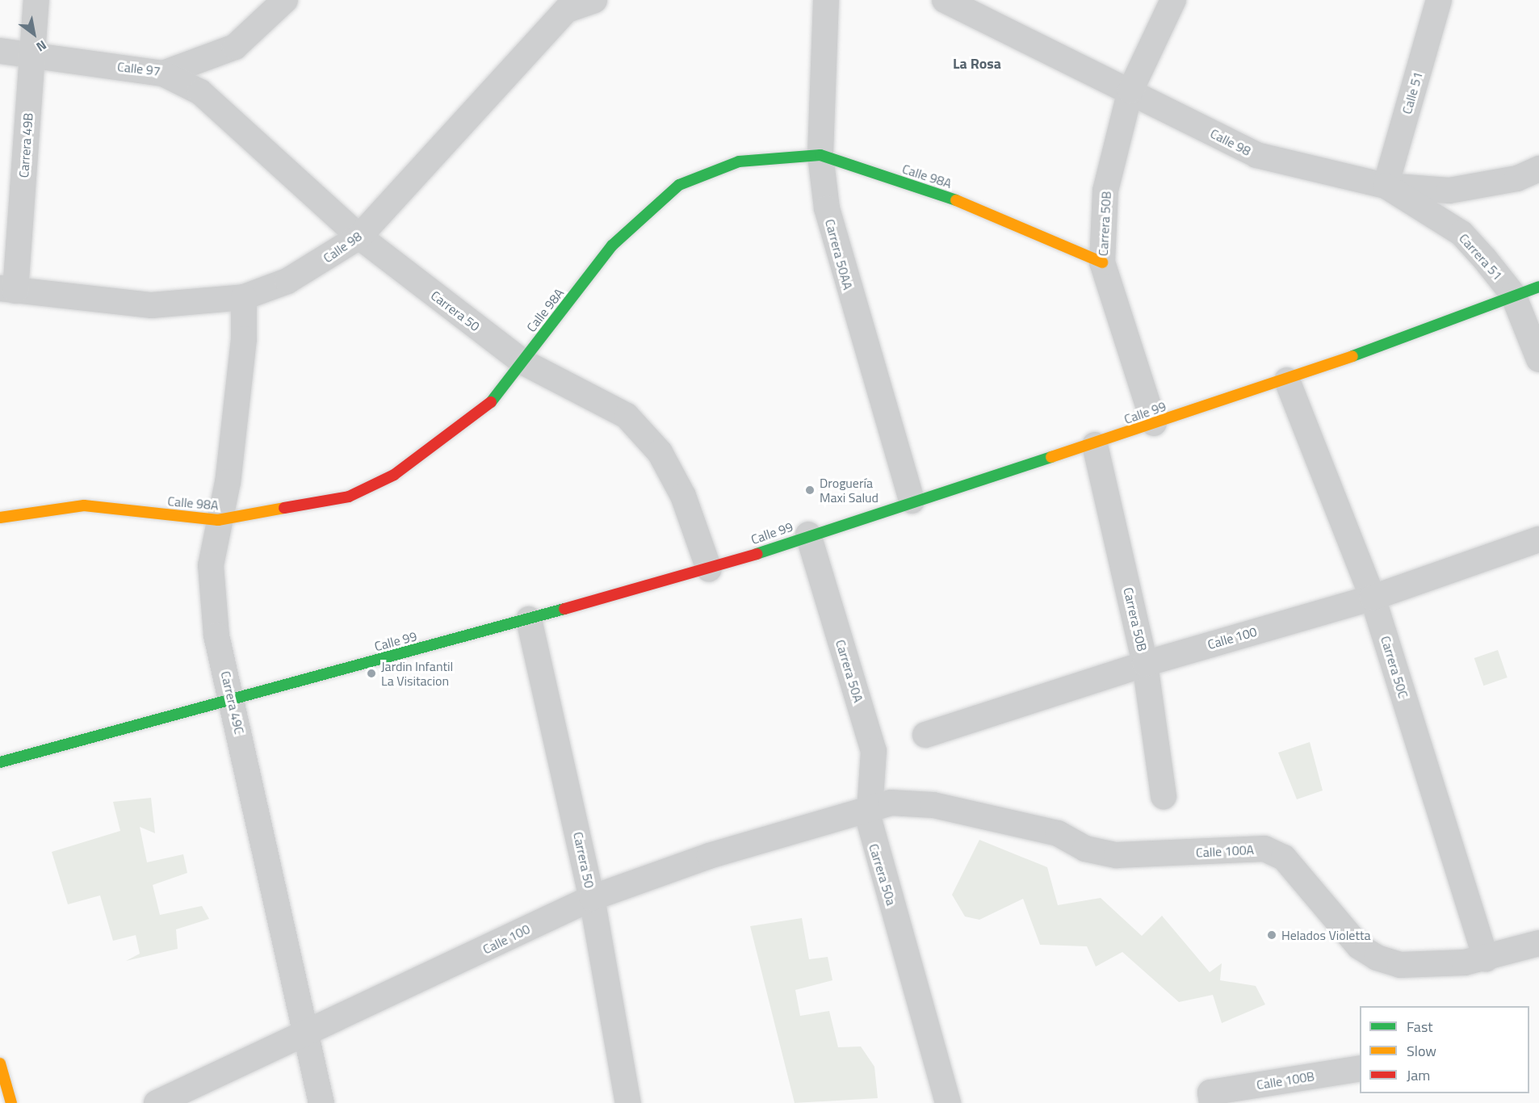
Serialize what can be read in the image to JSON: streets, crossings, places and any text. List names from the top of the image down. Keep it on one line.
{"streets":{"street":["Calle 97","Calle 51","Calle 98","Carrera 49B","Calle 98A","Carrera 50B","Carrera 50AA","Carrera 51","Carrera 50","Calle 99","Calle 100","Carrera 50C","Carrera 50A","Carrera 49C","Calle 100A","Carrera 50a","Calle 100B"]},"crossings":[["Calle 97","Carrera 49B"],["Calle 97","Carrera 50"],["Calle 51","Calle 98"],["Calle 51","Carrera 51"],["Calle 98","Carrera 49B"],["Calle 98","Carrera 50B"],["Calle 98","Carrera 51"],["Calle 98","Carrera 50"],["Calle 98","Carrera 49C"],["Calle 98A","Carrera 50B"],["Calle 98A","Carrera 50AA"],["Calle 98A","Carrera 50"],["Calle 98A","Carrera 49C"],["Carrera 50B","Calle 99"],["Carrera 50B","Calle 100"],["Carrera 50AA","Calle 99"],["Carrera 51","Calle 99"],["Carrera 50","Calle 99"],["Carrera 50","Calle 100"],["Calle 99","Carrera 50C"],["Calle 99","Carrera 50A"],["Calle 99","Carrera 49C"],["Calle 100","Carrera 50C"],["Calle 100","Carrera 50A"],["Calle 100","Carrera 49C"],["Calle 100","Calle 100A"],["Calle 100","Carrera 50a"],["Carrera 50C","Calle 100A"],["Carrera 50A","Calle 100A"],["Carrera 50A","Carrera 50a"],["Calle 100A","Carrera 50a"]],"districts":["La Rosa"],"places":["Droguería Maxi Salud","Jardin Infantil La Visitacion","Helados Violetta"],"legend":["Fast","Slow","Jam"],"north":"bottom right"}
